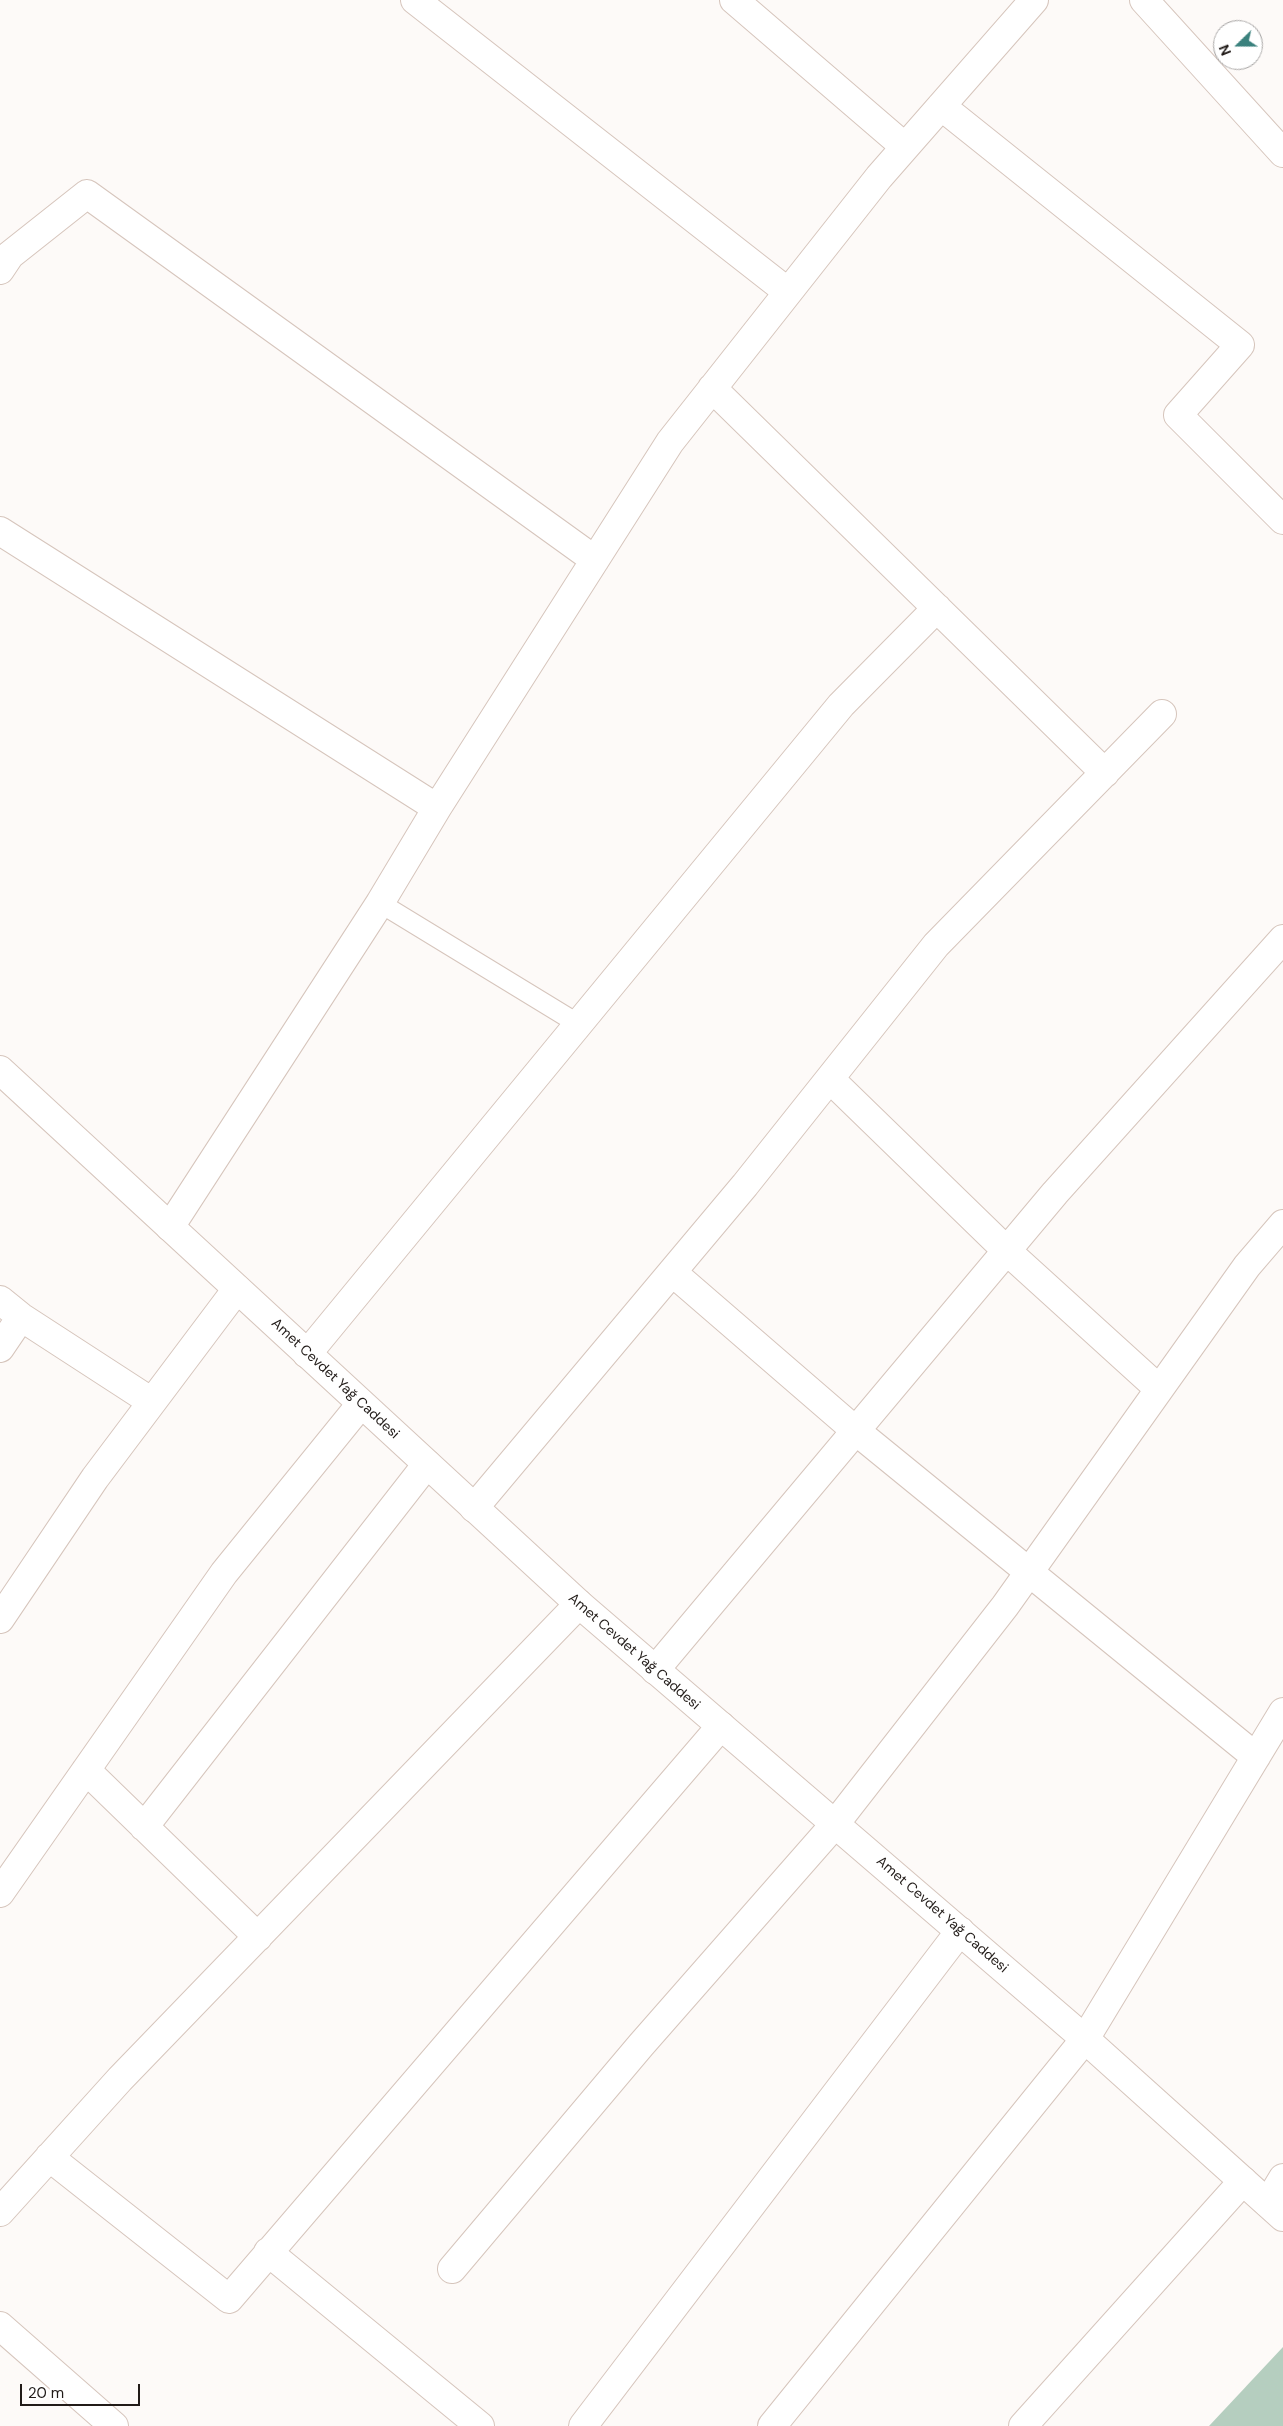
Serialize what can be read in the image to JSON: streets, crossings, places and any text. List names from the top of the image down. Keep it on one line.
{"streets":{"street":["Amet Cevdet Yağ Caddesi"]},"scale_bar":"20 m","north":"left"}
